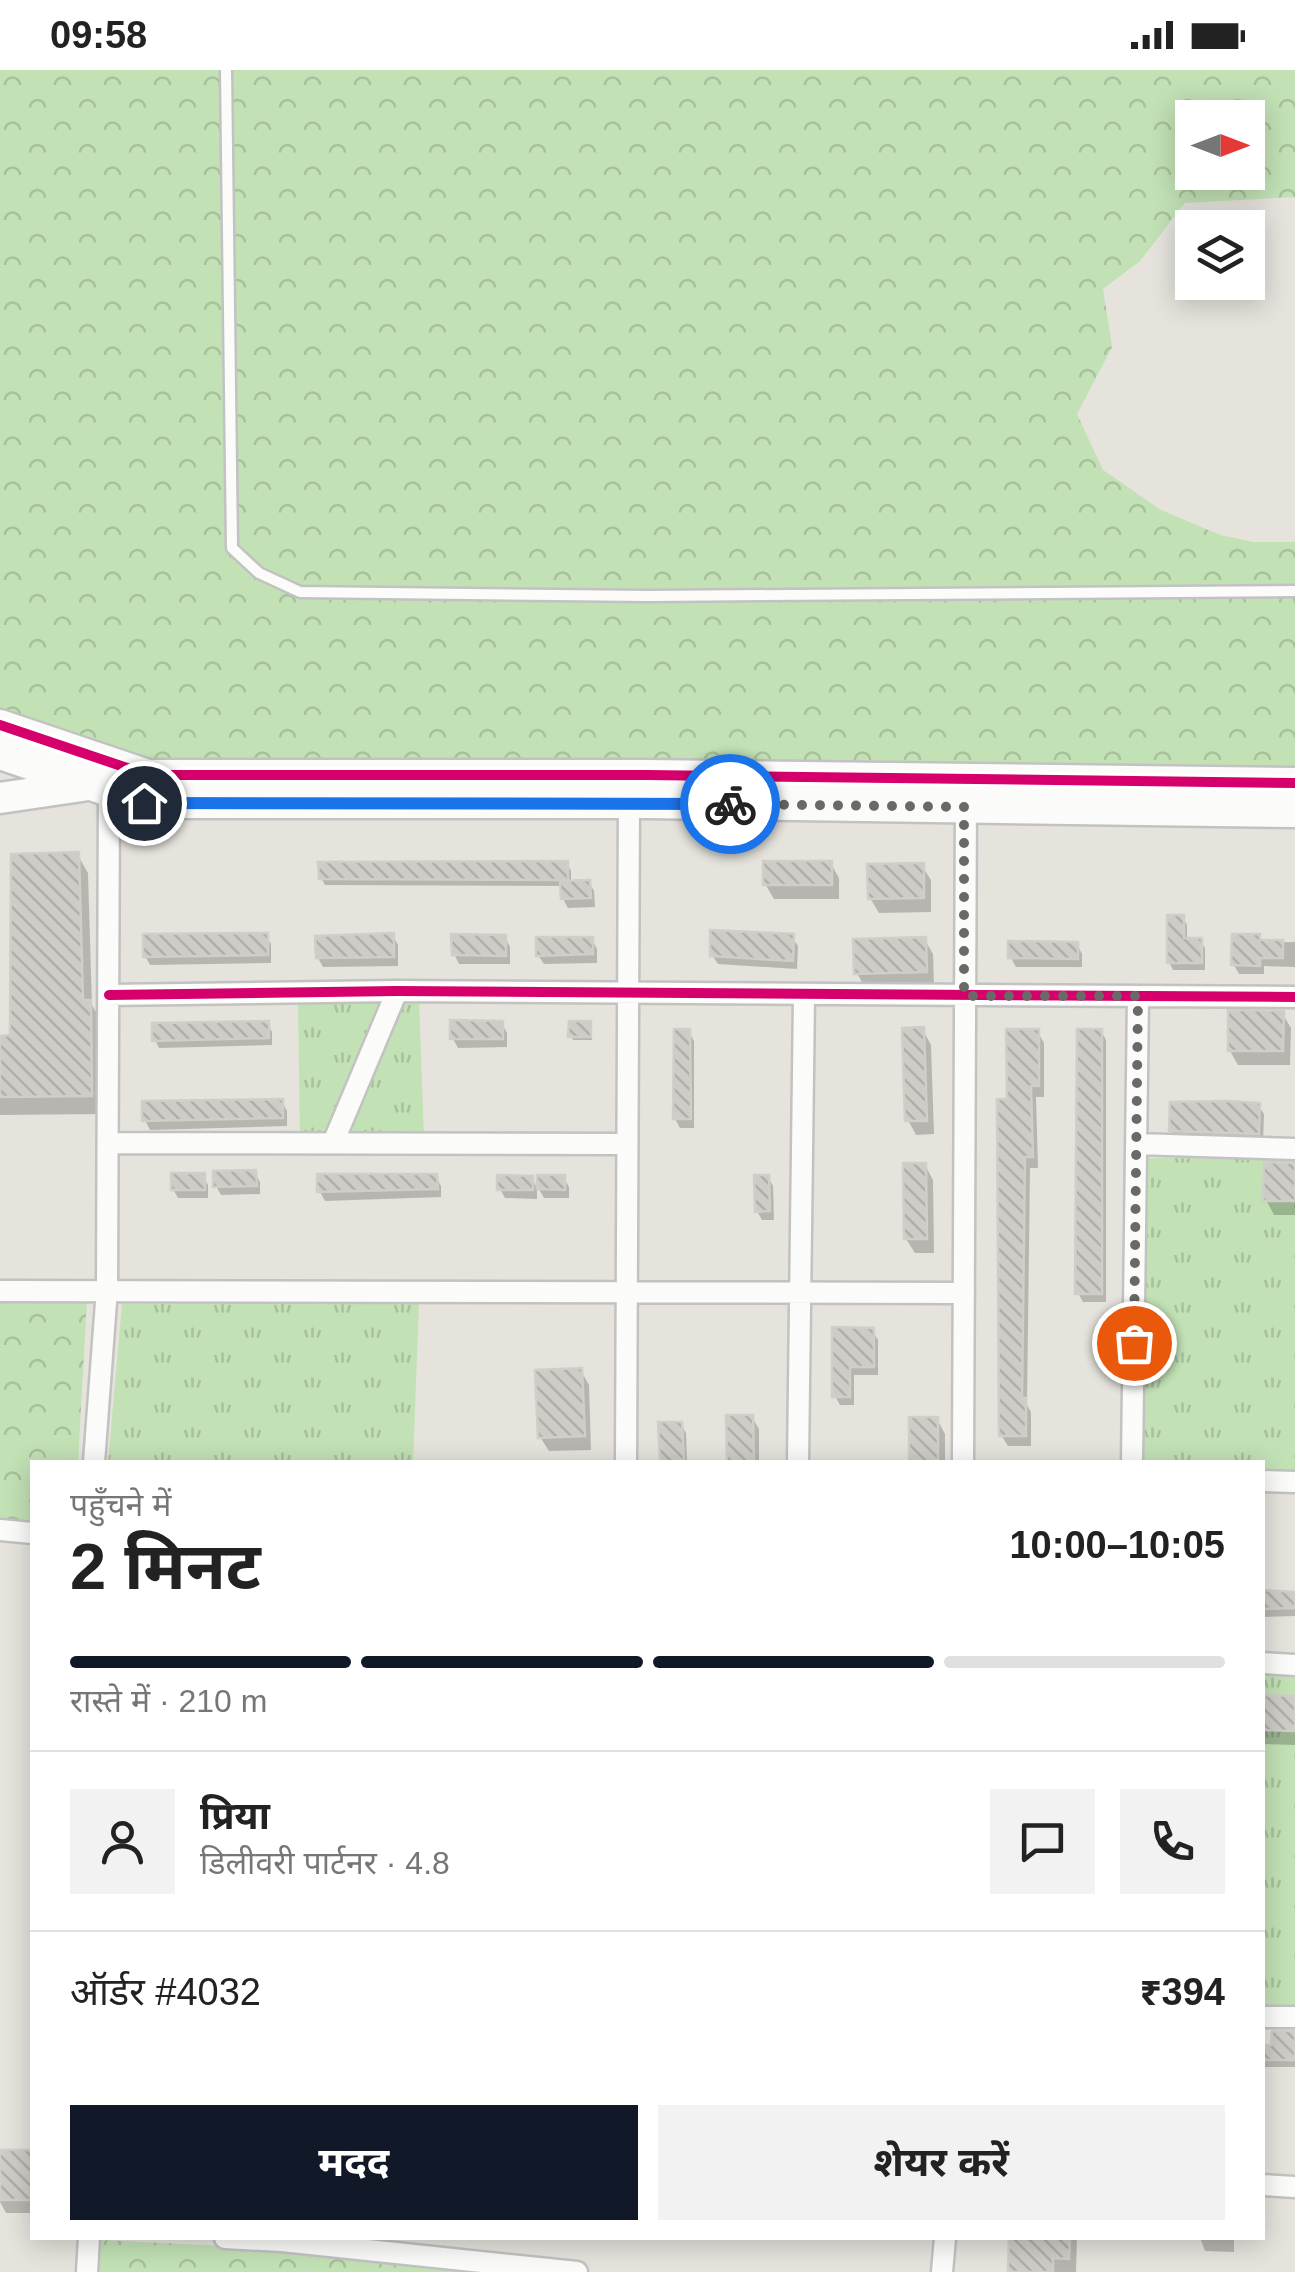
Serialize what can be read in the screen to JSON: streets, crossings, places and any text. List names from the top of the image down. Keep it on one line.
{"north":"right","page":{"status":"09:58","heading":["2 मिनट","पहुँचने में","10:00–10:05"],"panel":["प्रिया","डिलीवरी पार्टनर · 4.8","ऑर्डर #4032","₹394"],"bar":"रास्ते में · 210 m","buttons":["मदद","शेयर करें"]}}
